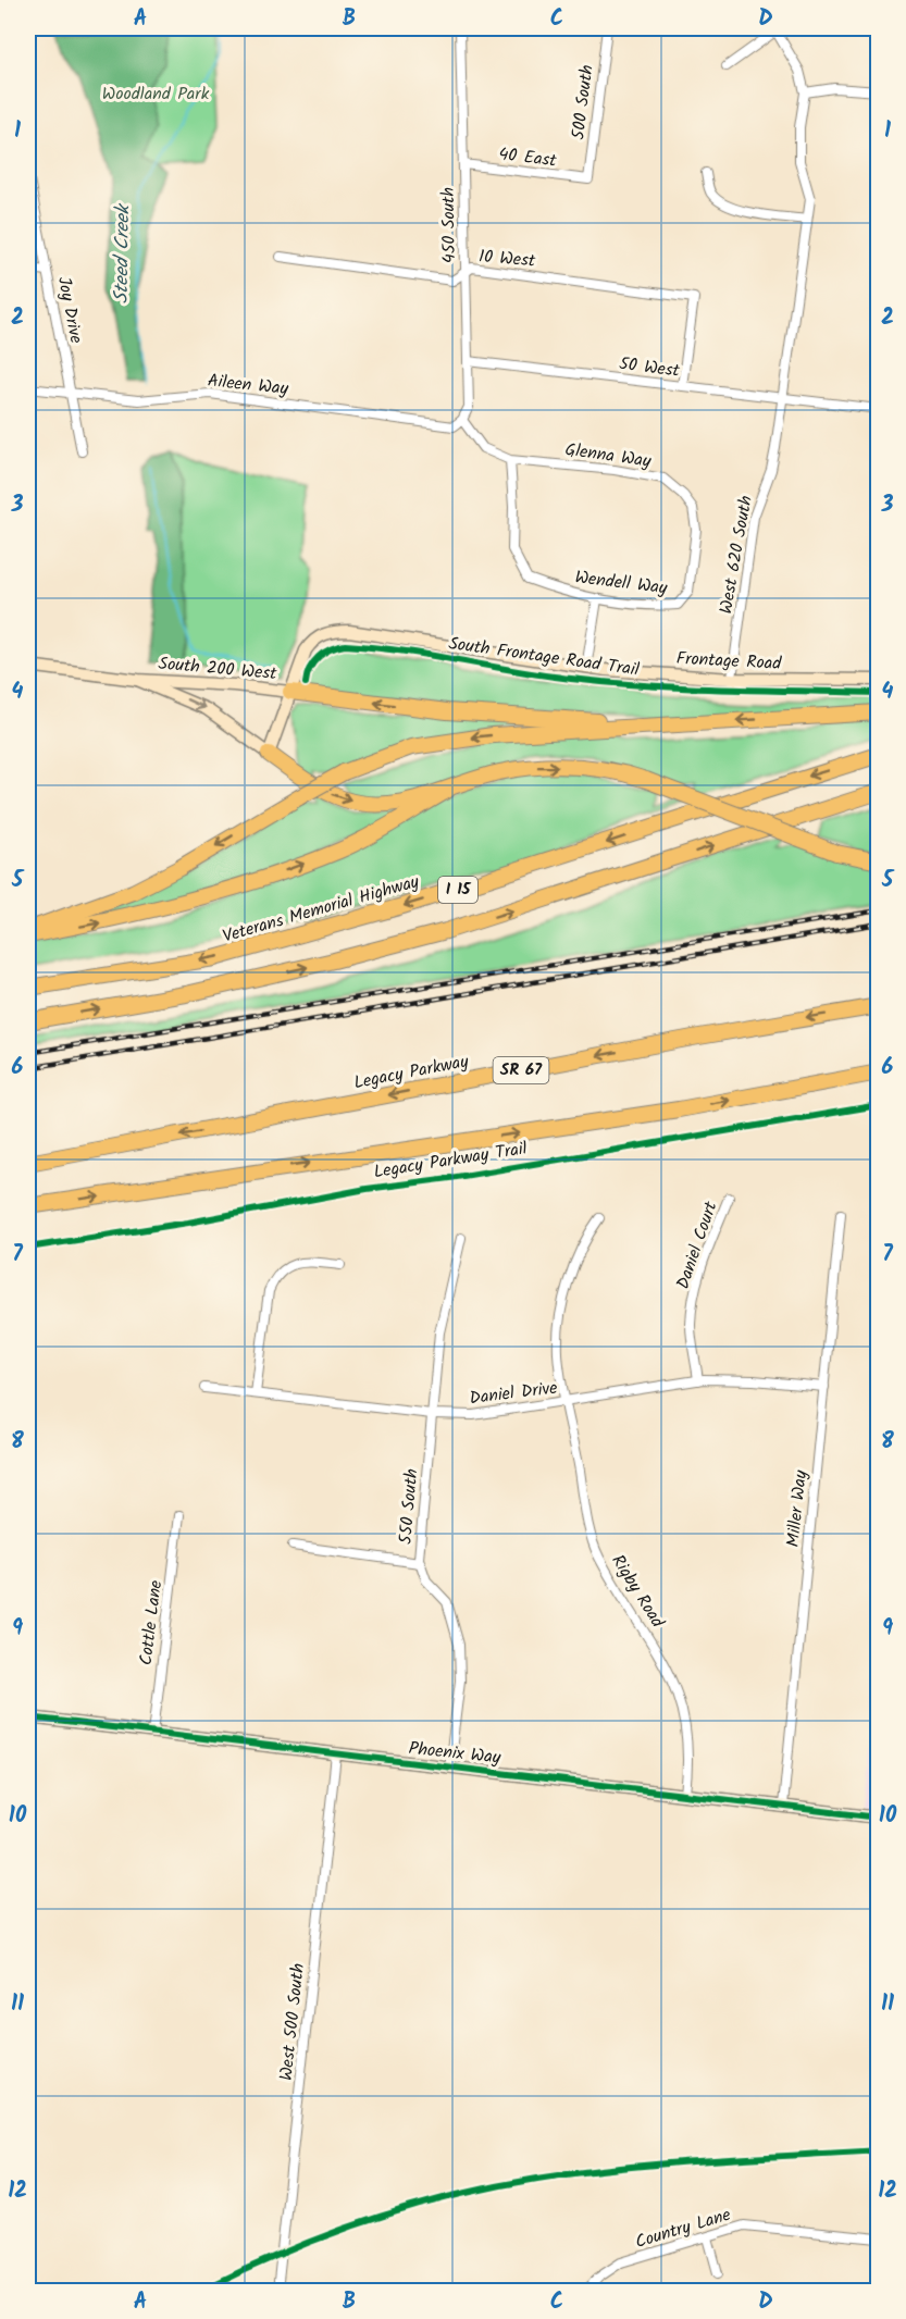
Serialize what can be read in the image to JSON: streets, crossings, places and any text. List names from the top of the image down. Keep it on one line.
{"streets":{"highway":["I 15","Veterans Memorial Highway","SR 67","Legacy Parkway"],"street":["500 South","40 East","450 South","10 West","Joy Drive","50 West","Aileen Way","Glenna Way","West 620 South","Wendell Way","Frontage Road","South 200 West","Daniel Court","Daniel Drive","550 South","Miller Way","Rigby Road","Cottle Lane","Phoenix Way","West 500 South","Country Lane"],"cycle path":["South Frontage Road Trail","Legacy Parkway Trail"]},"crossings":[["500 South","40 East"],["40 East","450 South"],["450 South","10 West"],["450 South","50 West"],["450 South","Aileen Way"],["450 South","Glenna Way"],["10 West","50 West"],["Joy Drive","Aileen Way"],["50 West","West 620 South"],["Aileen Way","Glenna Way"],["Glenna Way","Wendell Way"],["West 620 South","Frontage Road"],["Frontage Road","South 200 West"],["Daniel Court","Daniel Drive"],["Daniel Drive","550 South"],["Daniel Drive","Miller Way"],["Daniel Drive","Rigby Road"],["550 South","Phoenix Way"],["Miller Way","Phoenix Way"],["Rigby Road","Phoenix Way"],["Cottle Lane","Phoenix Way"],["Phoenix Way","West 500 South"]],"water":["Steed Creek"],"parks":["Woodland Park"],"grid":{"columns":["A","B","C","D"],"rows":["1","2","3","4","5","6","7","8","9","10","11","12"]}}
